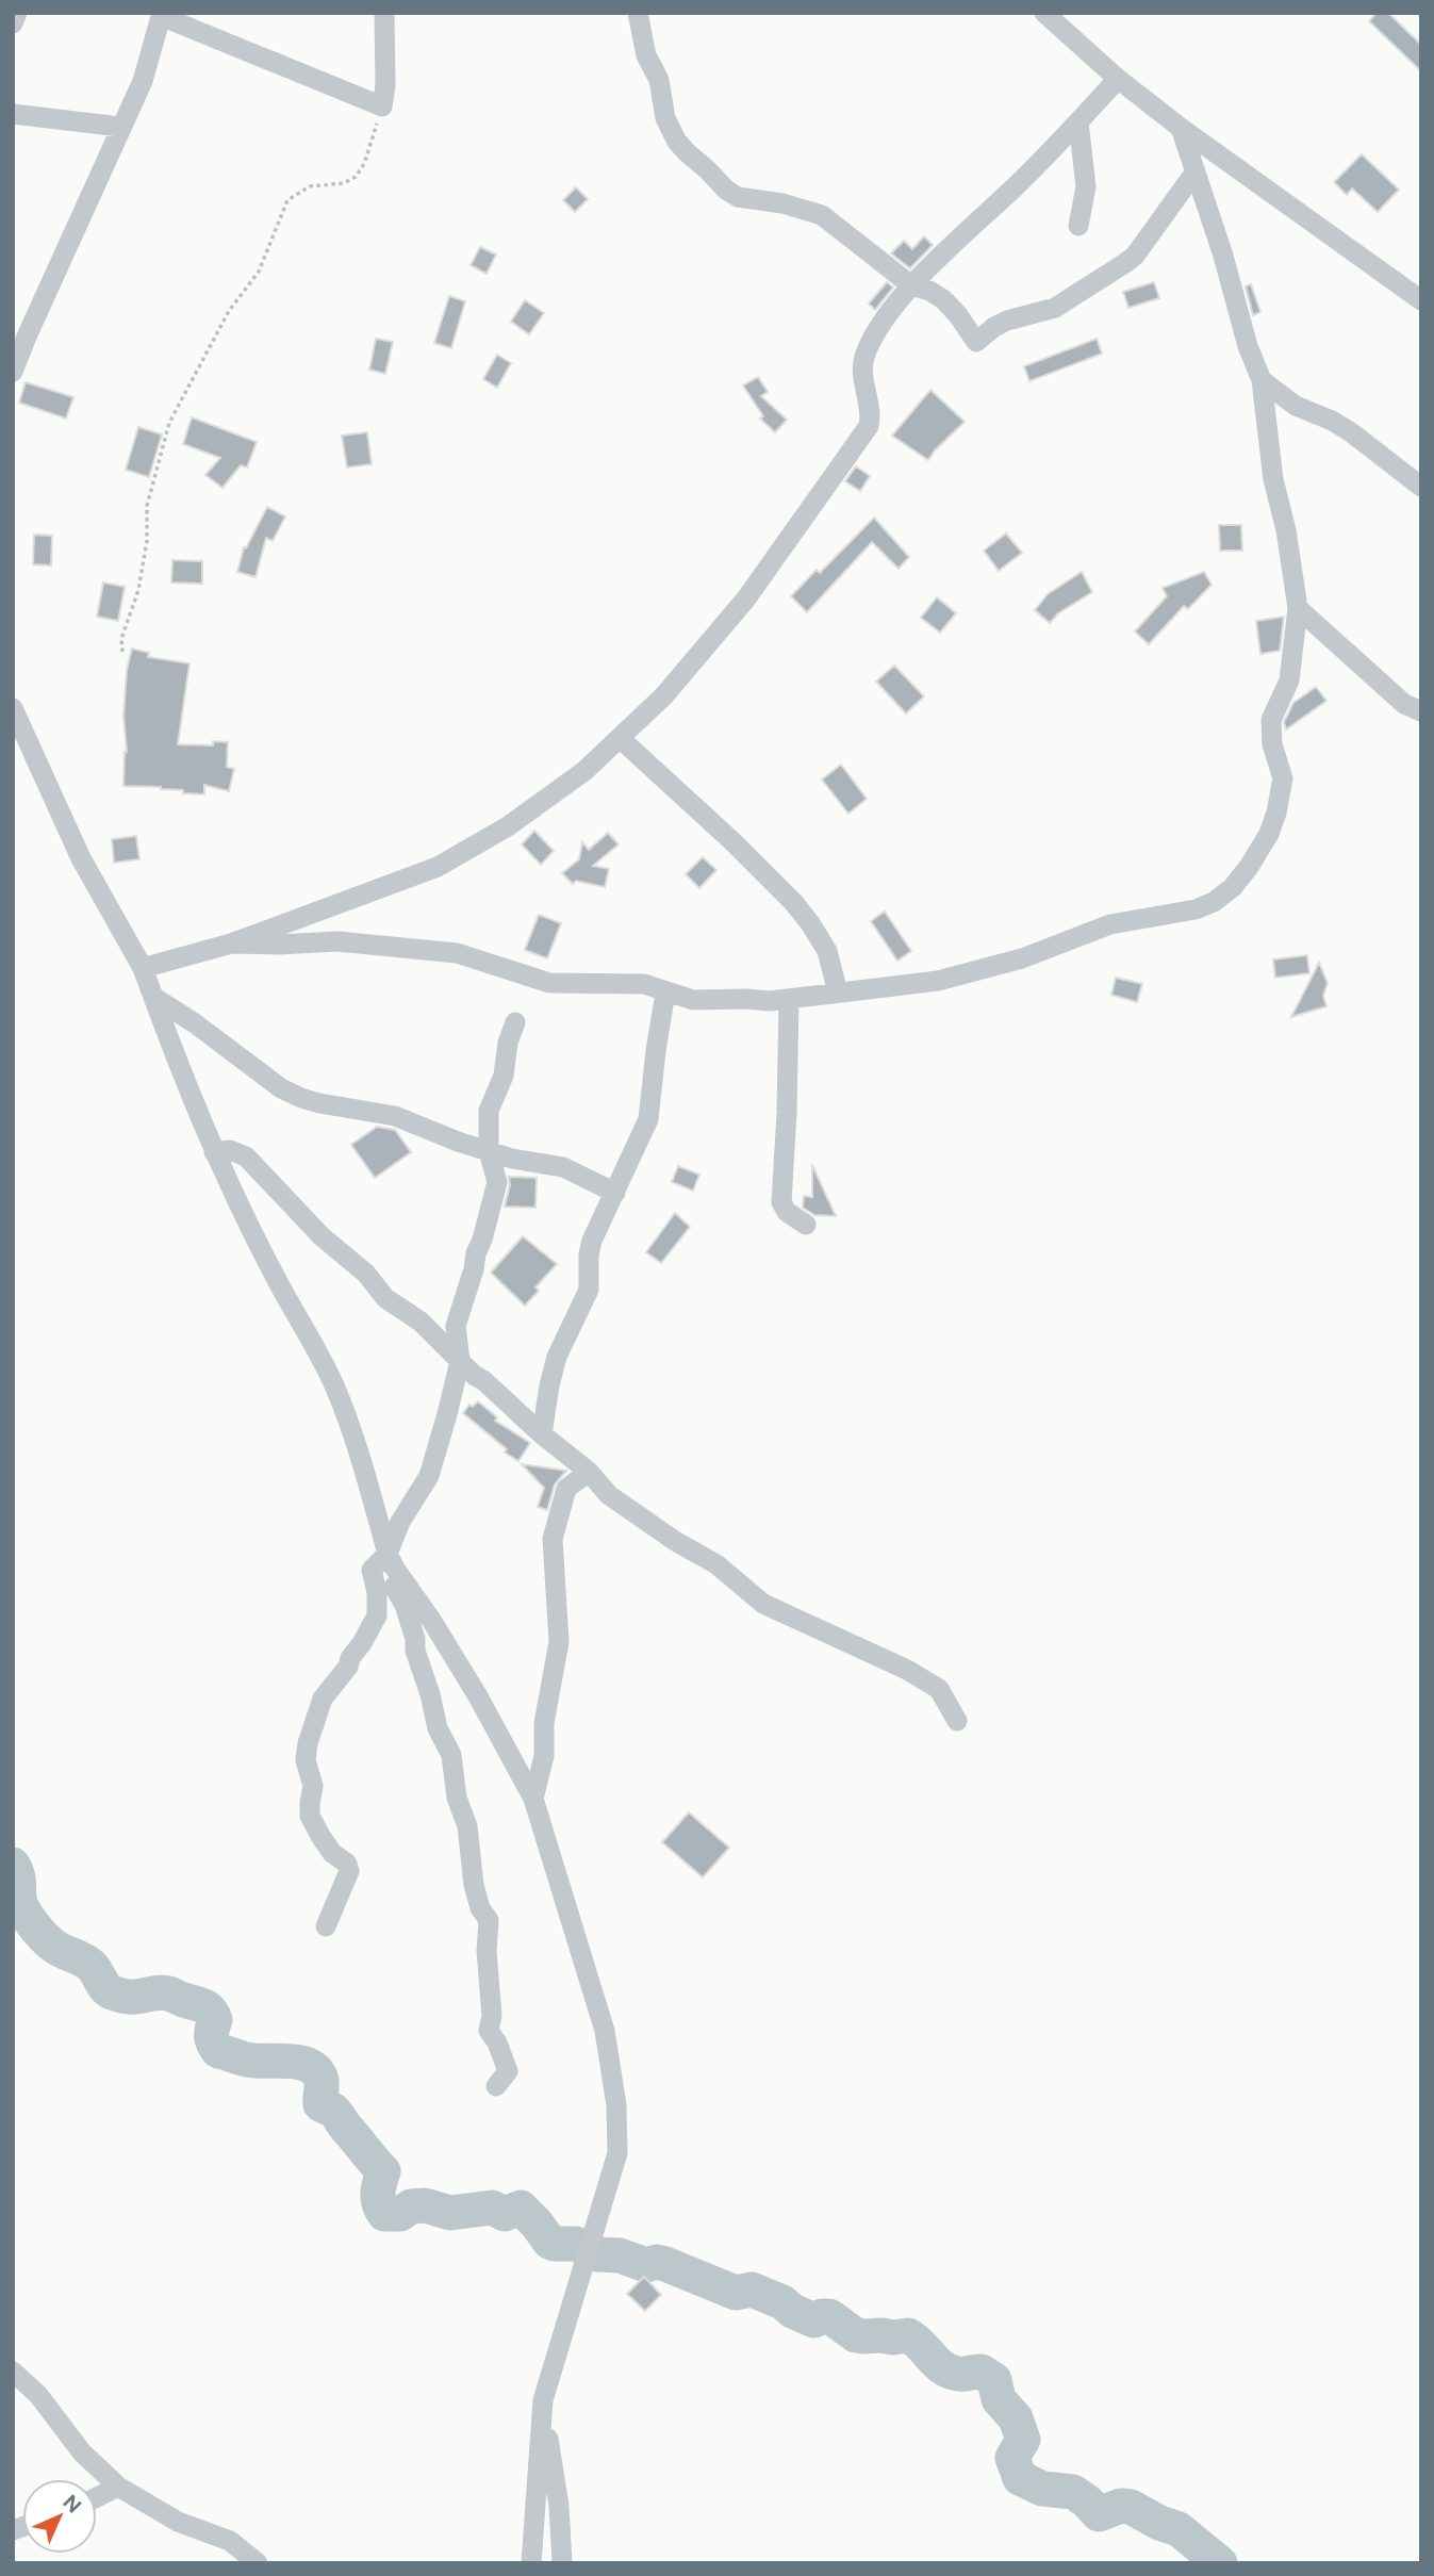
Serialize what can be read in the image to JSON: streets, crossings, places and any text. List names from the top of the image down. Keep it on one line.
{"north":"top right"}
